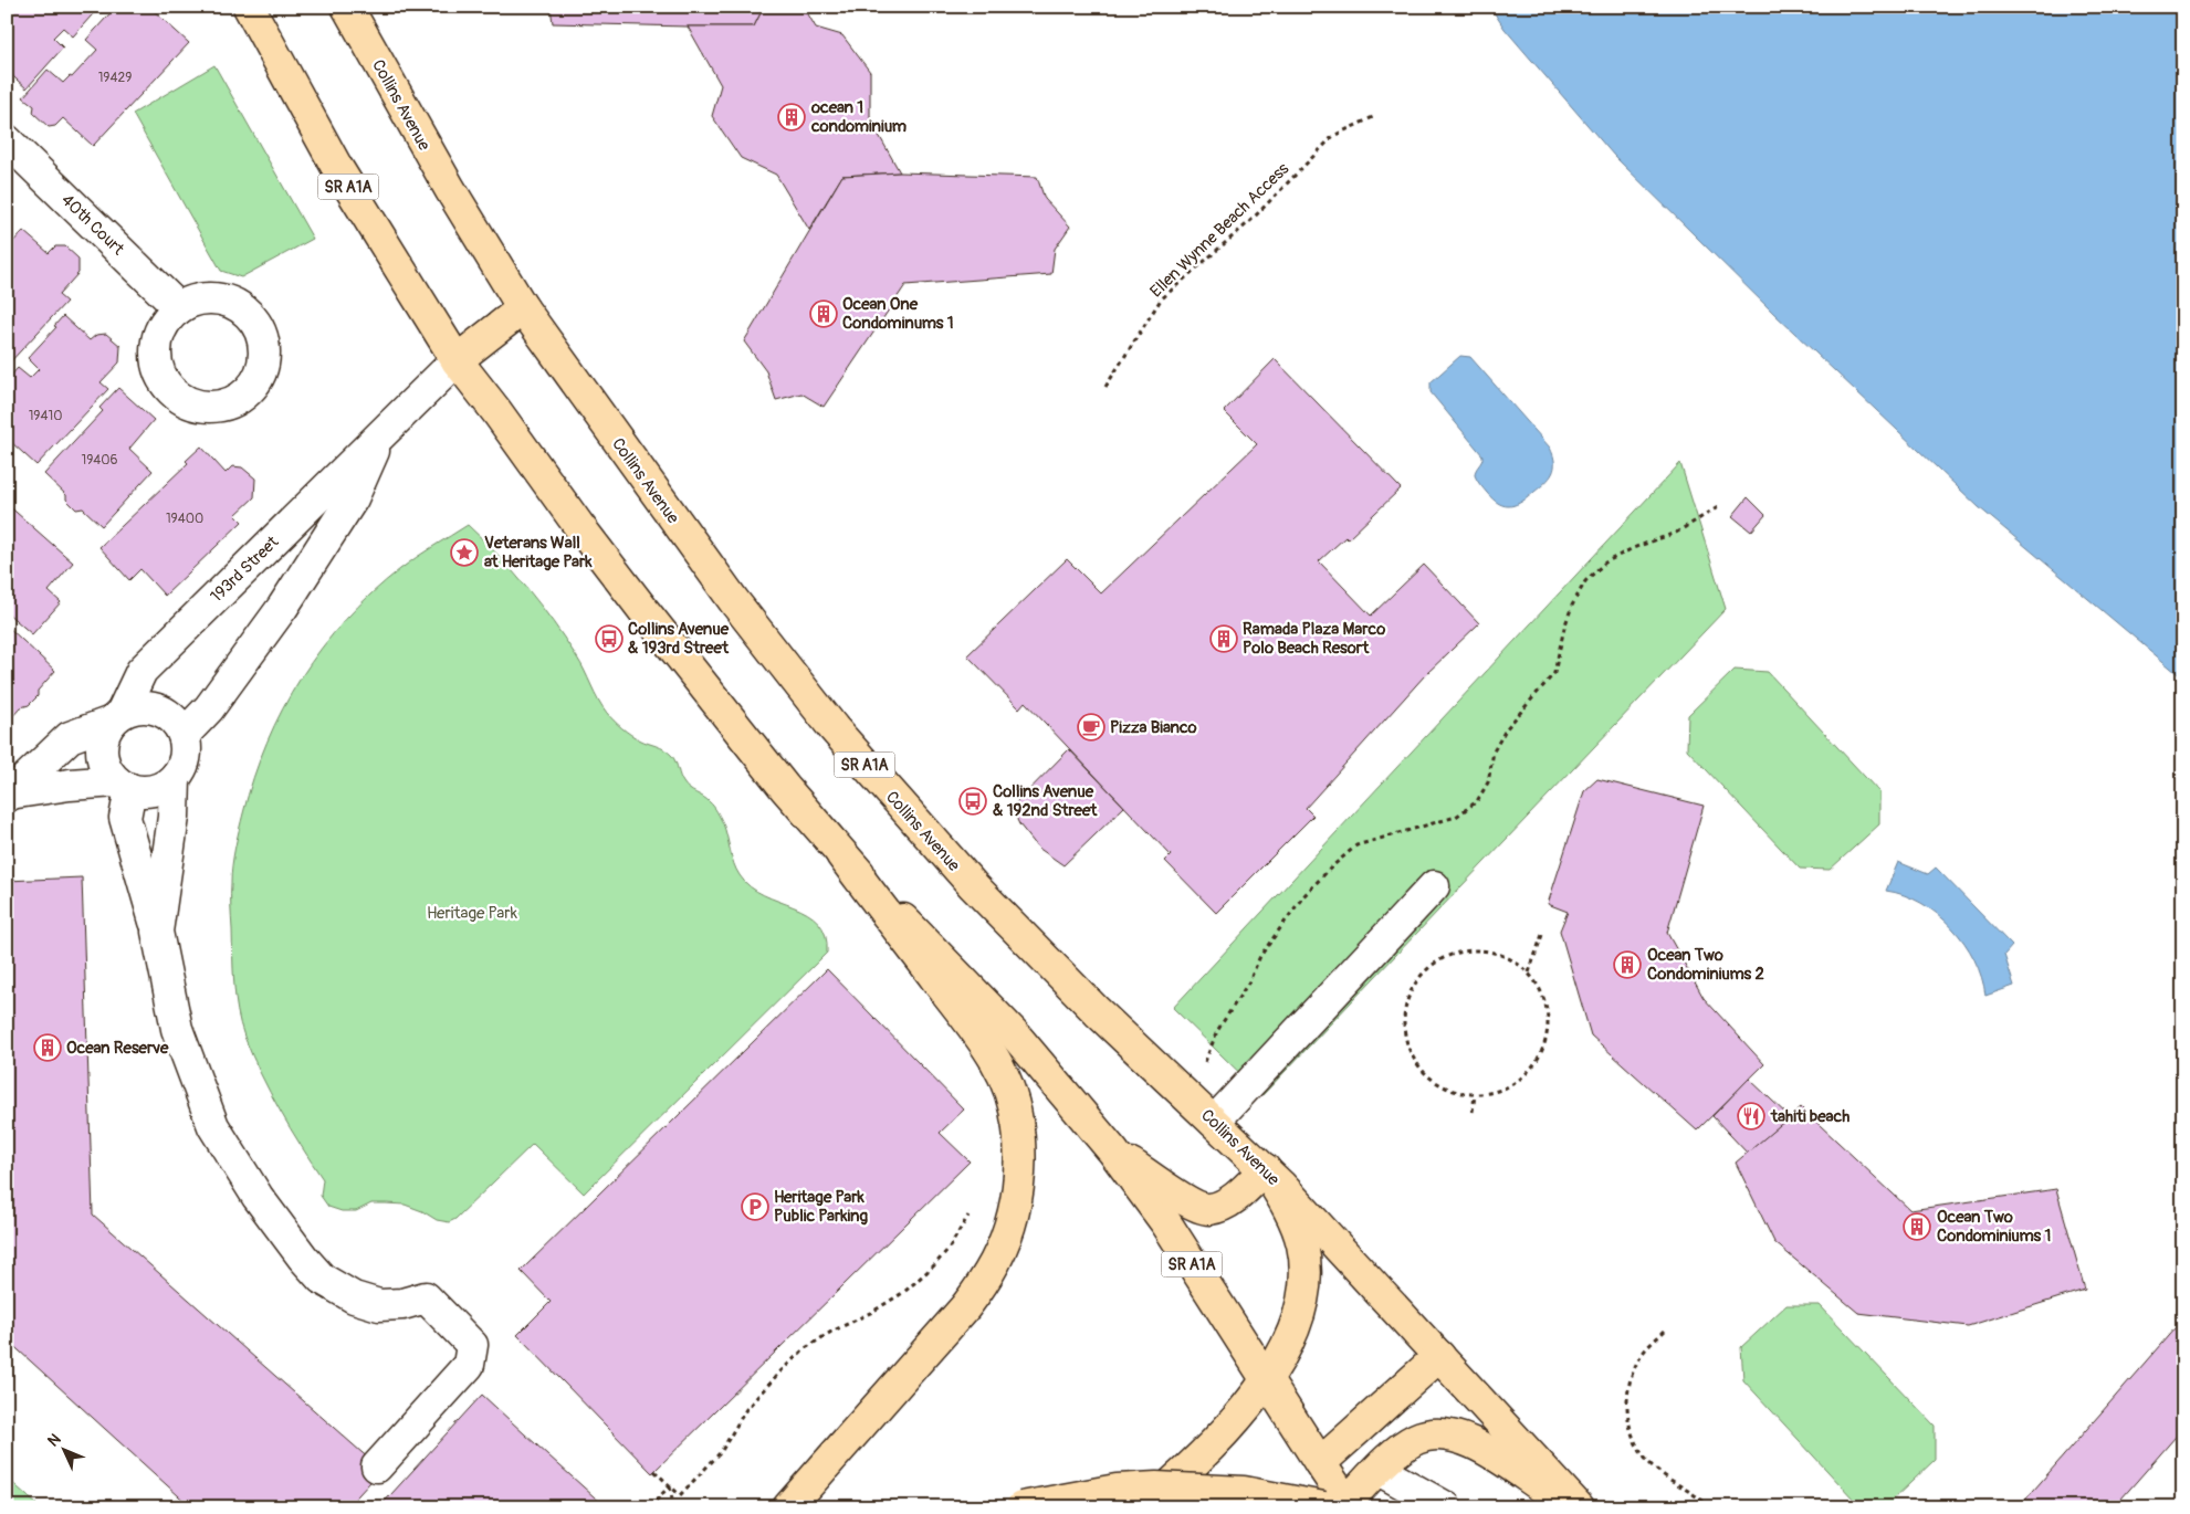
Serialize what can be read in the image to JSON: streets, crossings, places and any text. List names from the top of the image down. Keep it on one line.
{"streets":{"main road":["Collins Avenue","SR A1A"],"street":["40th Court","193rd Street"],"path":["Ellen Wynne Beach Access"]},"crossings":[["SR A1A","193rd Street"]],"parks":["Heritage Park"],"places":{"building":["ocean 1 condominium","Ocean One Condominums 1","Ramada Plaza Marco Polo Beach Resort","Ocean Two Condominiums 2","Ocean Reserve","Ocean Two Condominiums 1"],"place":["Veterans Wall at Heritage Park"],"bus stop":["Collins Avenue & 193rd Street","Collins Avenue & 192nd Street"],"cafe":["Pizza Bianco"],"restaurant":["tahiti beach"],"parking":["Heritage Park Public Parking"]},"house_numbers":["19429","19410","19406","19400"],"north":"top left"}
